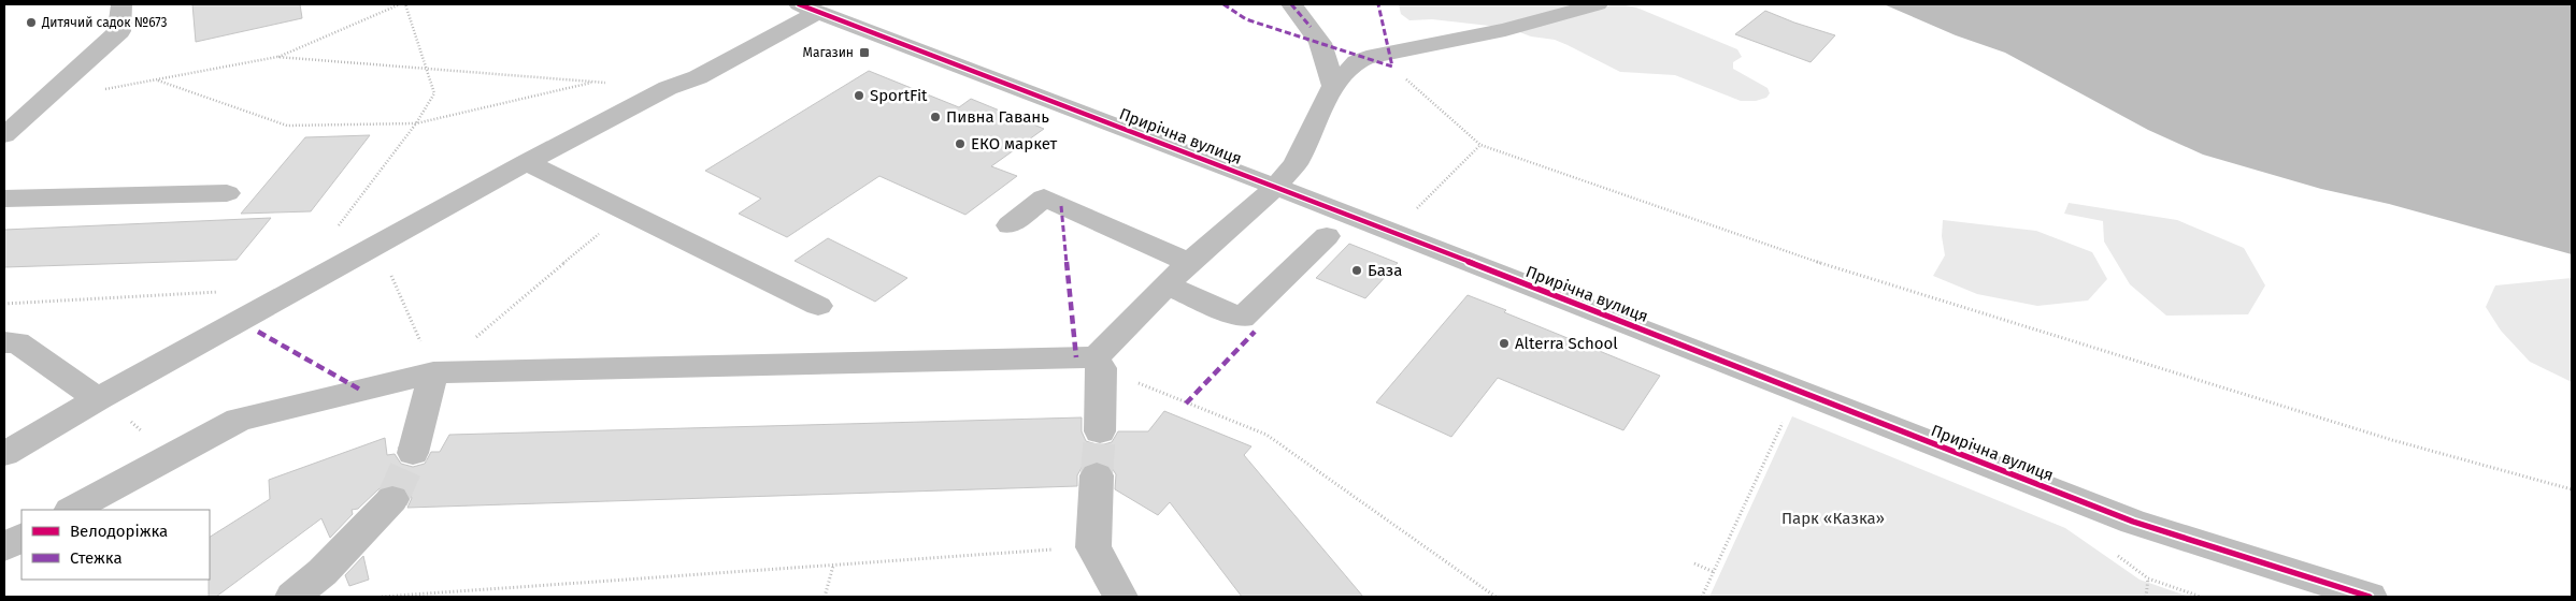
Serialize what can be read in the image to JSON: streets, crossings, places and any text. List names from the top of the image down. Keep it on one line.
{"streets":{"street":["Прирічна вулиця"]},"parks":["Парк «Казка»"],"places":{"other":["Дитячий садок №673","SportFit","Пивна Гавань","ЕКО маркет","База","Alterra School"],"transit":["Магазин"]},"legend":["Велодоріжка","Стежка"]}
